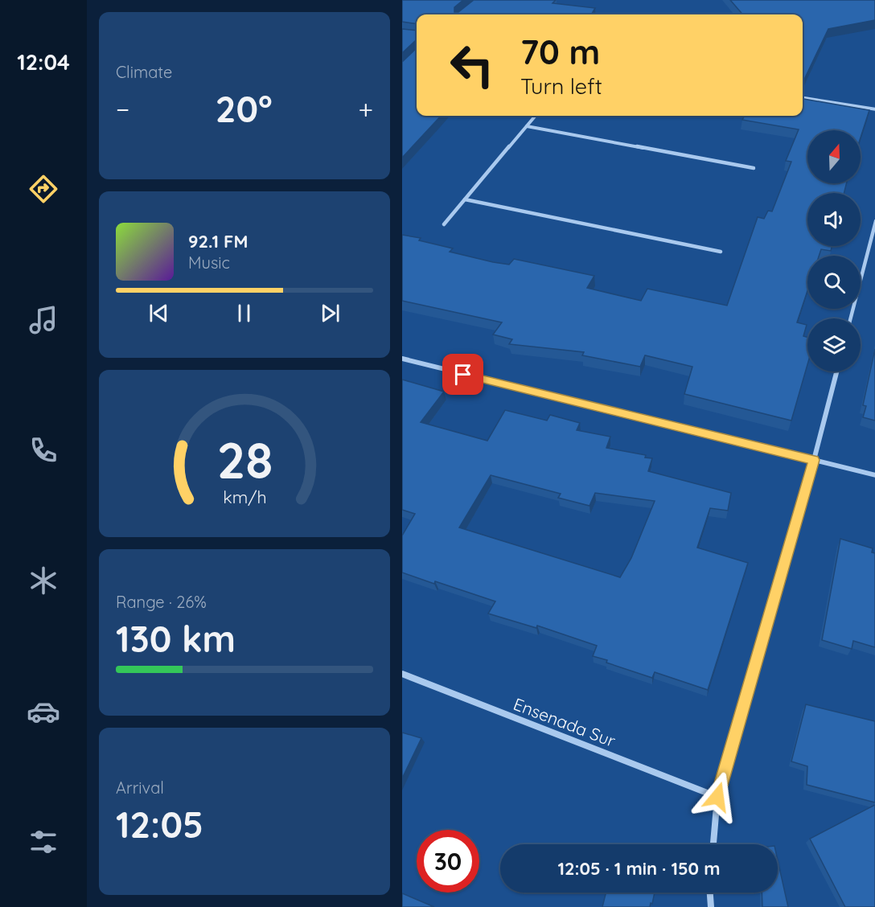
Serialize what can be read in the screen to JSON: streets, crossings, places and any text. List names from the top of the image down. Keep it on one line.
{"streets":{"street":["Ensenada Sur"]},"north":"top","page":{"tabs":"12:04","tile":["Climate",["Range · 26%","130 km"],["Arrival","12:05"]],"turn":["70 m","Turn left"],"heat":["−","20°","+"],"song":["92.1 FM","Music"],"limit":"30","trip":"12:05 · 1 min · 150 m","gauge":["28","km/h"]}}
